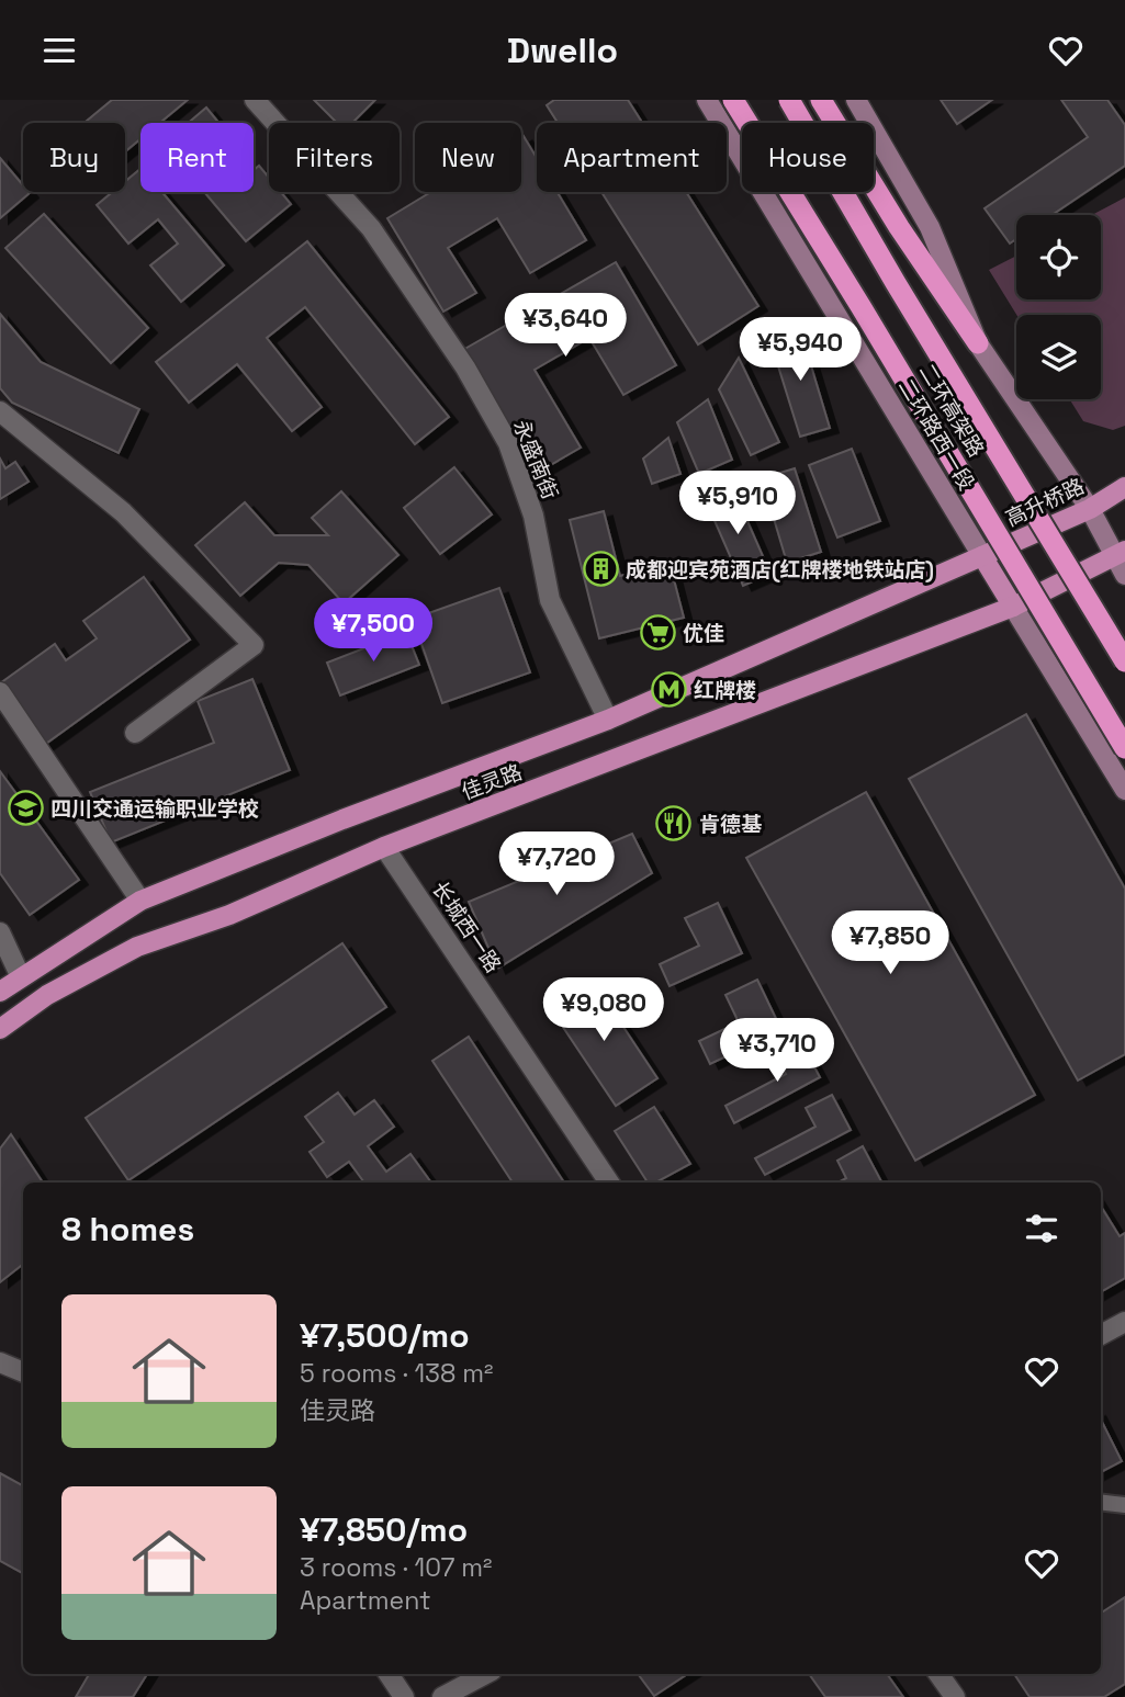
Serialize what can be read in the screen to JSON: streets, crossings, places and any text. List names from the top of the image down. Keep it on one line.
{"streets":{"highway":["二环高架路"],"main road":["二环路西一段","高升桥路","佳灵路"],"street":["永盛南街","长城西一路"]},"crossings":[["二环路西一段","高升桥路"],["二环路西一段","佳灵路"],["永盛南街","佳灵路"],["高升桥路","佳灵路"],["佳灵路","长城西一路"]],"places":{"building":["成都迎宾苑酒店(红牌楼地铁站店)"],"supermarket":["优佳"],"metro station":["红牌楼"],"school or university":["四川交通运输职业学校"],"restaurant":["肯德基"]},"page":{"header":"Dwello","chip":["Buy","Rent","Filters","New","Apartment","House"],"price":["¥3,640","¥5,940","¥5,910","¥7,500","¥7,720","¥7,850","¥9,080","¥3,710"],"heading":"8 homes","list":[{"name":"¥7,500/mo","note":"5 rooms · 138 m² · 佳灵路"},{"name":"¥7,850/mo","note":"3 rooms · 107 m² · Apartment"}]}}
